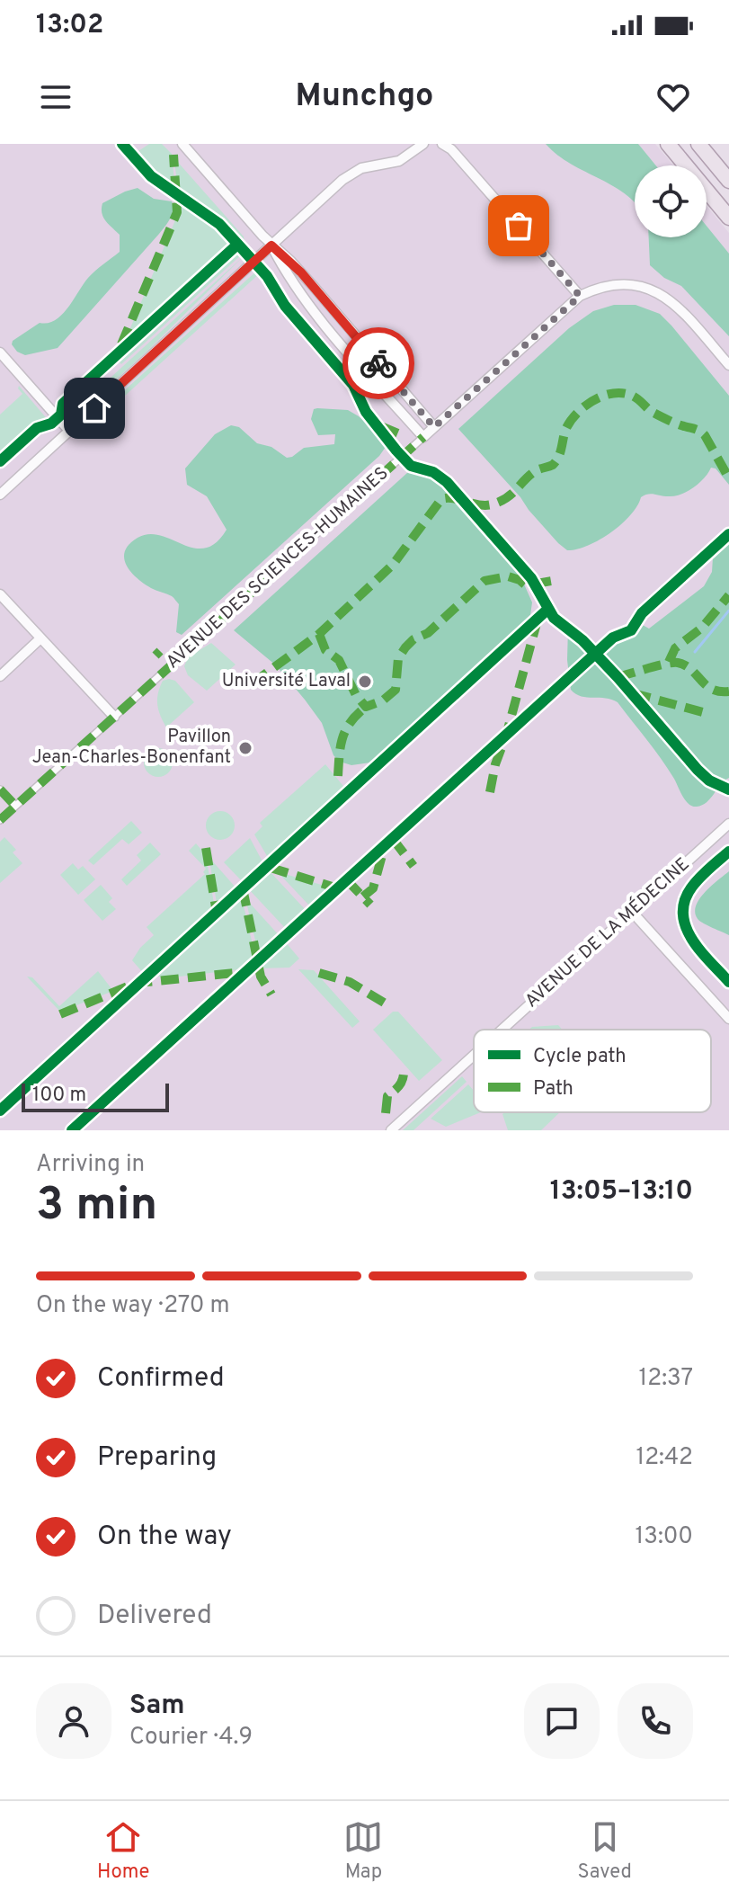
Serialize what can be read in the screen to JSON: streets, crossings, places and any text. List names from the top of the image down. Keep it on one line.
{"streets":{"street":["AVENUE DES SCIENCES-HUMAINES","AVENUE DE LA MÉDECINE"]},"places":["Université Laval","Pavillon Jean-Charles-Bonenfant"],"legend":["Cycle path","Path"],"scale_bar":"100 m","page":{"status":"13:02","header":"Munchgo","scale":"100 m","heading":["3 min","Arriving in","13:05–13:10"],"panel":["Sam","Courier · 4.9"],"bar":"On the way · 270 m","list":[["Confirmed","12:37"],["Preparing","12:42"],["On the way","13:00"],"Delivered"],"tabs":["Home","Map","Saved"]}}
